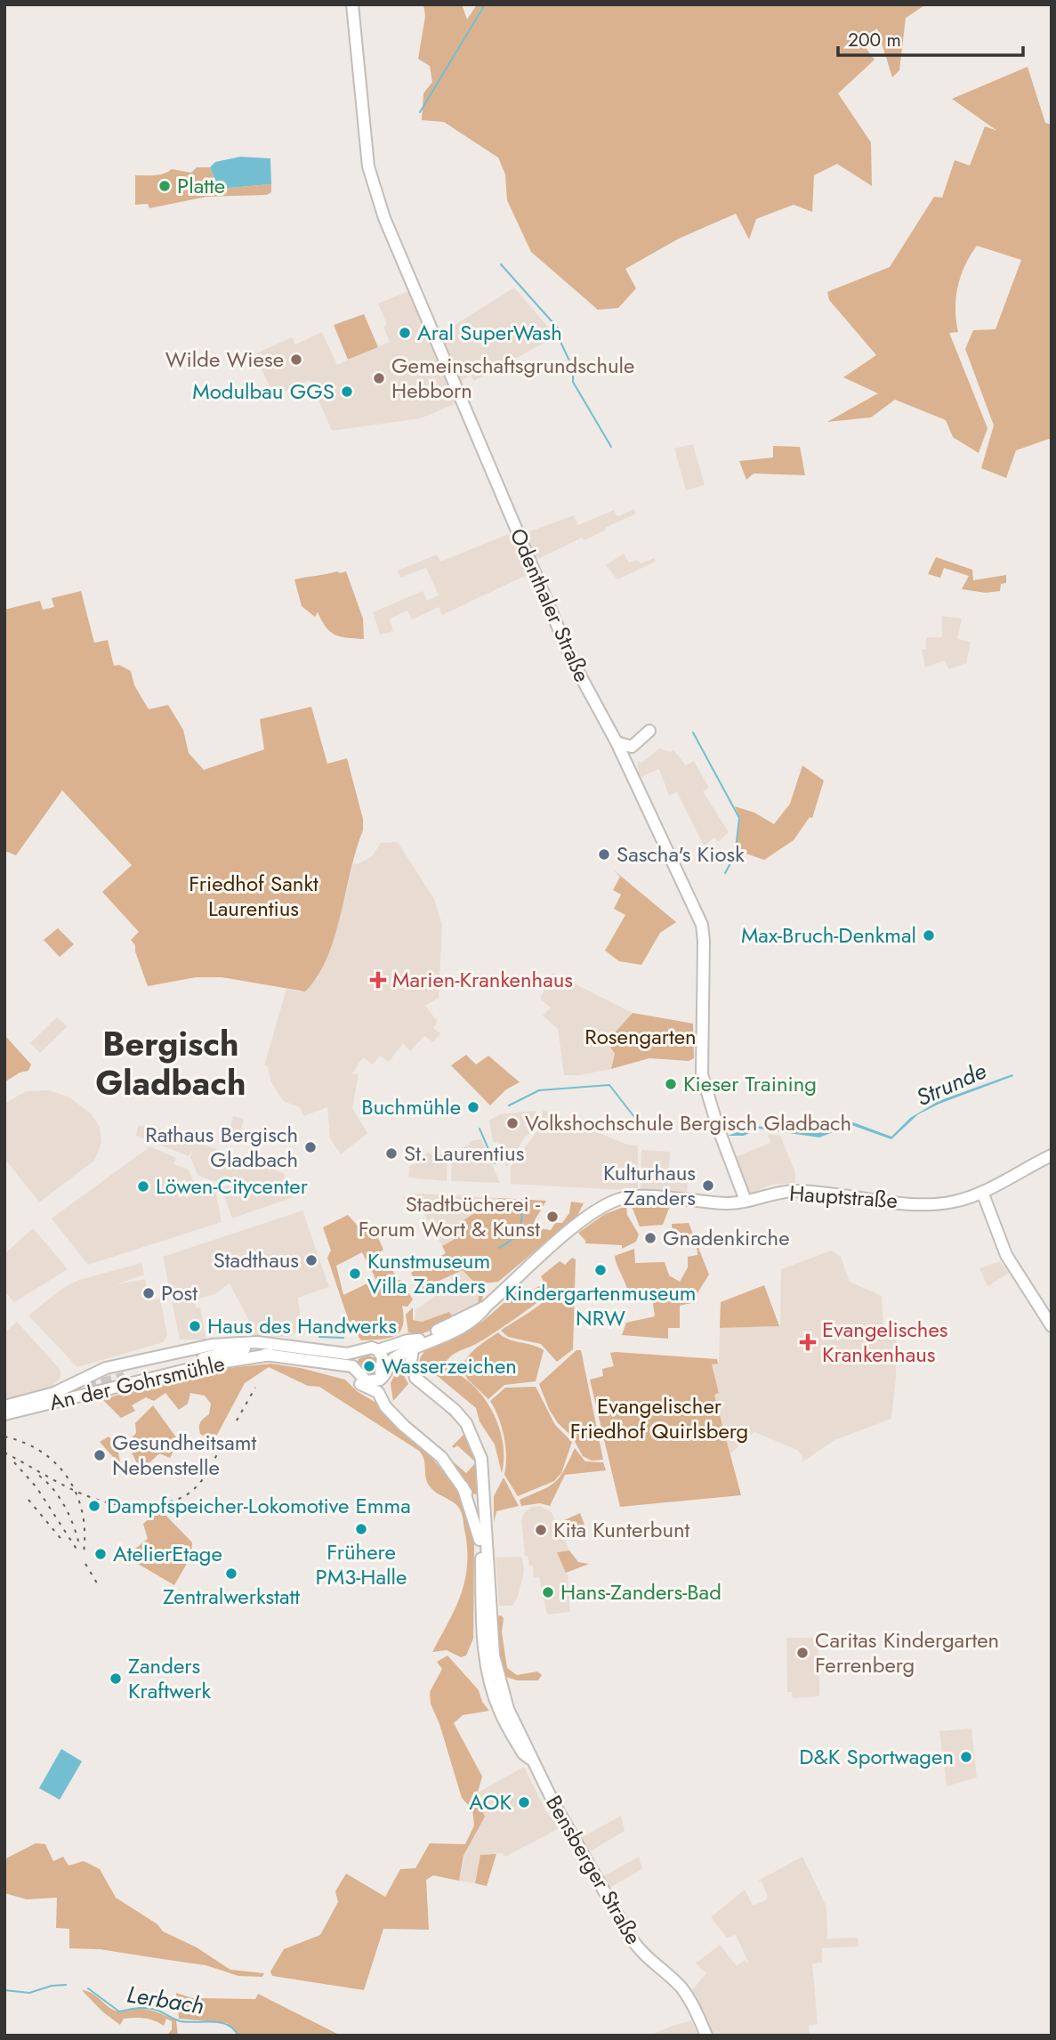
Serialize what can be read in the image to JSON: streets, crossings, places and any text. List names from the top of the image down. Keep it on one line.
{"streets":{"main road":["Odenthaler Straße","Hauptstraße","An der Gohrsmühle","Bensberger Straße"]},"crossings":[["Odenthaler Straße","Hauptstraße"],["Hauptstraße","Bensberger Straße"],["An der Gohrsmühle","Bensberger Straße"]],"districts":["Bergisch Gladbach"],"water":["Strunde","Lerbach"],"parks":["Friedhof Sankt Laurentius","Rosengarten","Evangelischer Friedhof Quirlsberg"],"places":{"other":["Platte","Aral SuperWash","Wilde Wiese","Gemeinschaftsgrundschule Hebborn","Modulbau GGS","Sascha's Kiosk","Max-Bruch-Denkmal","Kieser Training","Buchmühle","Volkshochschule Bergisch Gladbach","Rathaus Bergisch Gladbach","St. Laurentius","Kulturhaus Zanders","Löwen-Citycenter","Stadtbücherei - Forum Wort & Kunst","Gnadenkirche","Stadthaus","Kindergartenmuseum NRW","Kunstmuseum Villa Zanders","Post","Haus des Handwerks","Wasserzeichen","Gesundheitsamt Nebenstelle","Dampfspeicher-Lokomotive Emma","Frühere PM3-Halle","Kita Kunterbunt","AtelierEtage","Zentralwerkstatt","Hans-Zanders-Bad","Caritas Kindergarten Ferrenberg","Zanders Kraftwerk","D&K Sportwagen","AOK"],"health":["Marien-Krankenhaus","Evangelisches Krankenhaus"]},"scale_bar":"200 m"}
